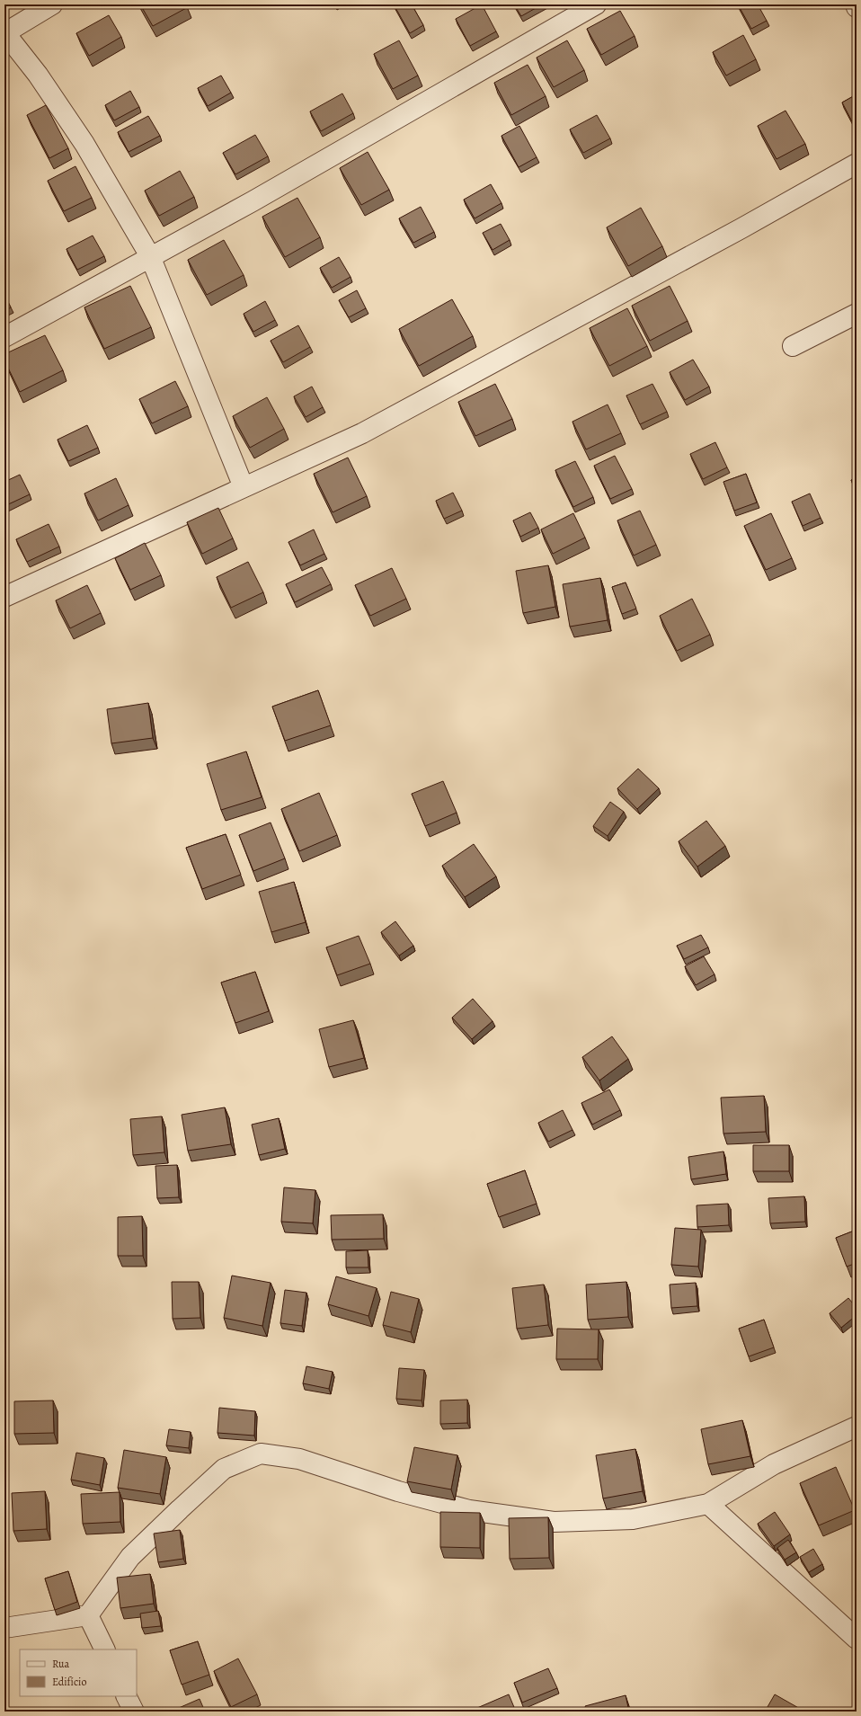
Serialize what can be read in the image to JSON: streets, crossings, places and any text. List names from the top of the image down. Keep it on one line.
{"legend":["Rua","Edifício"]}
